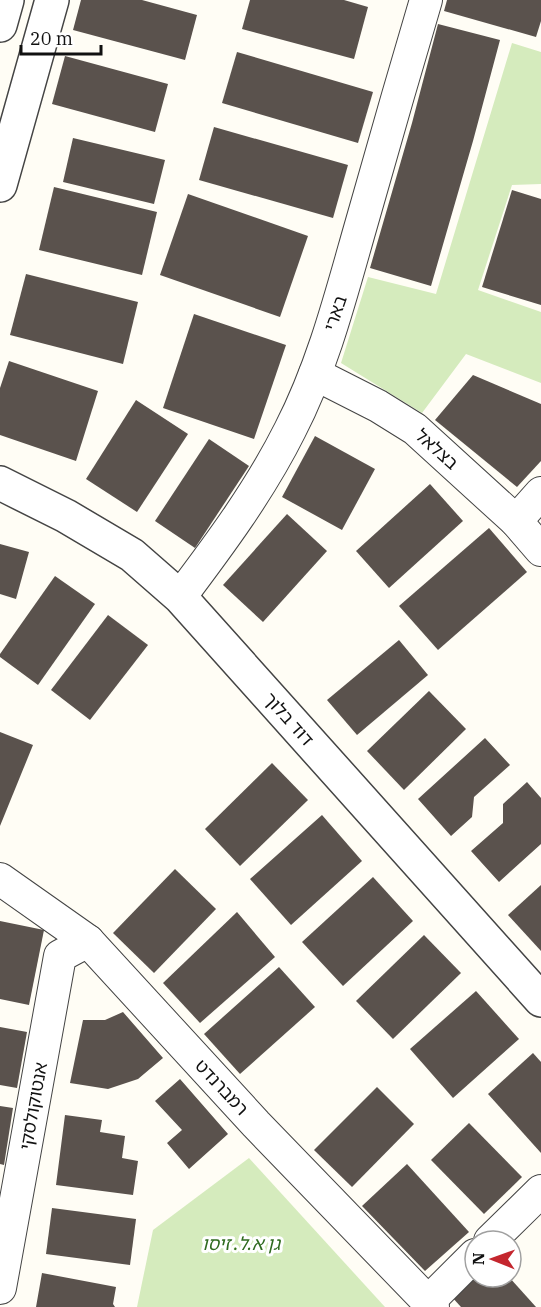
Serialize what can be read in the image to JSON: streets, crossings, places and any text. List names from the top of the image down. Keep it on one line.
{"streets":{"street":["בארי","בצלאל","דוד בלוך","רמברנדט","אנטוקולסקי"]},"crossings":[["בארי","בצלאל"],["בארי","דוד בלוך"],["רמברנדט","אנטוקולסקי"]],"parks":["גן א.ל. זיסו"],"scale_bar":"20 m","north":"left"}
